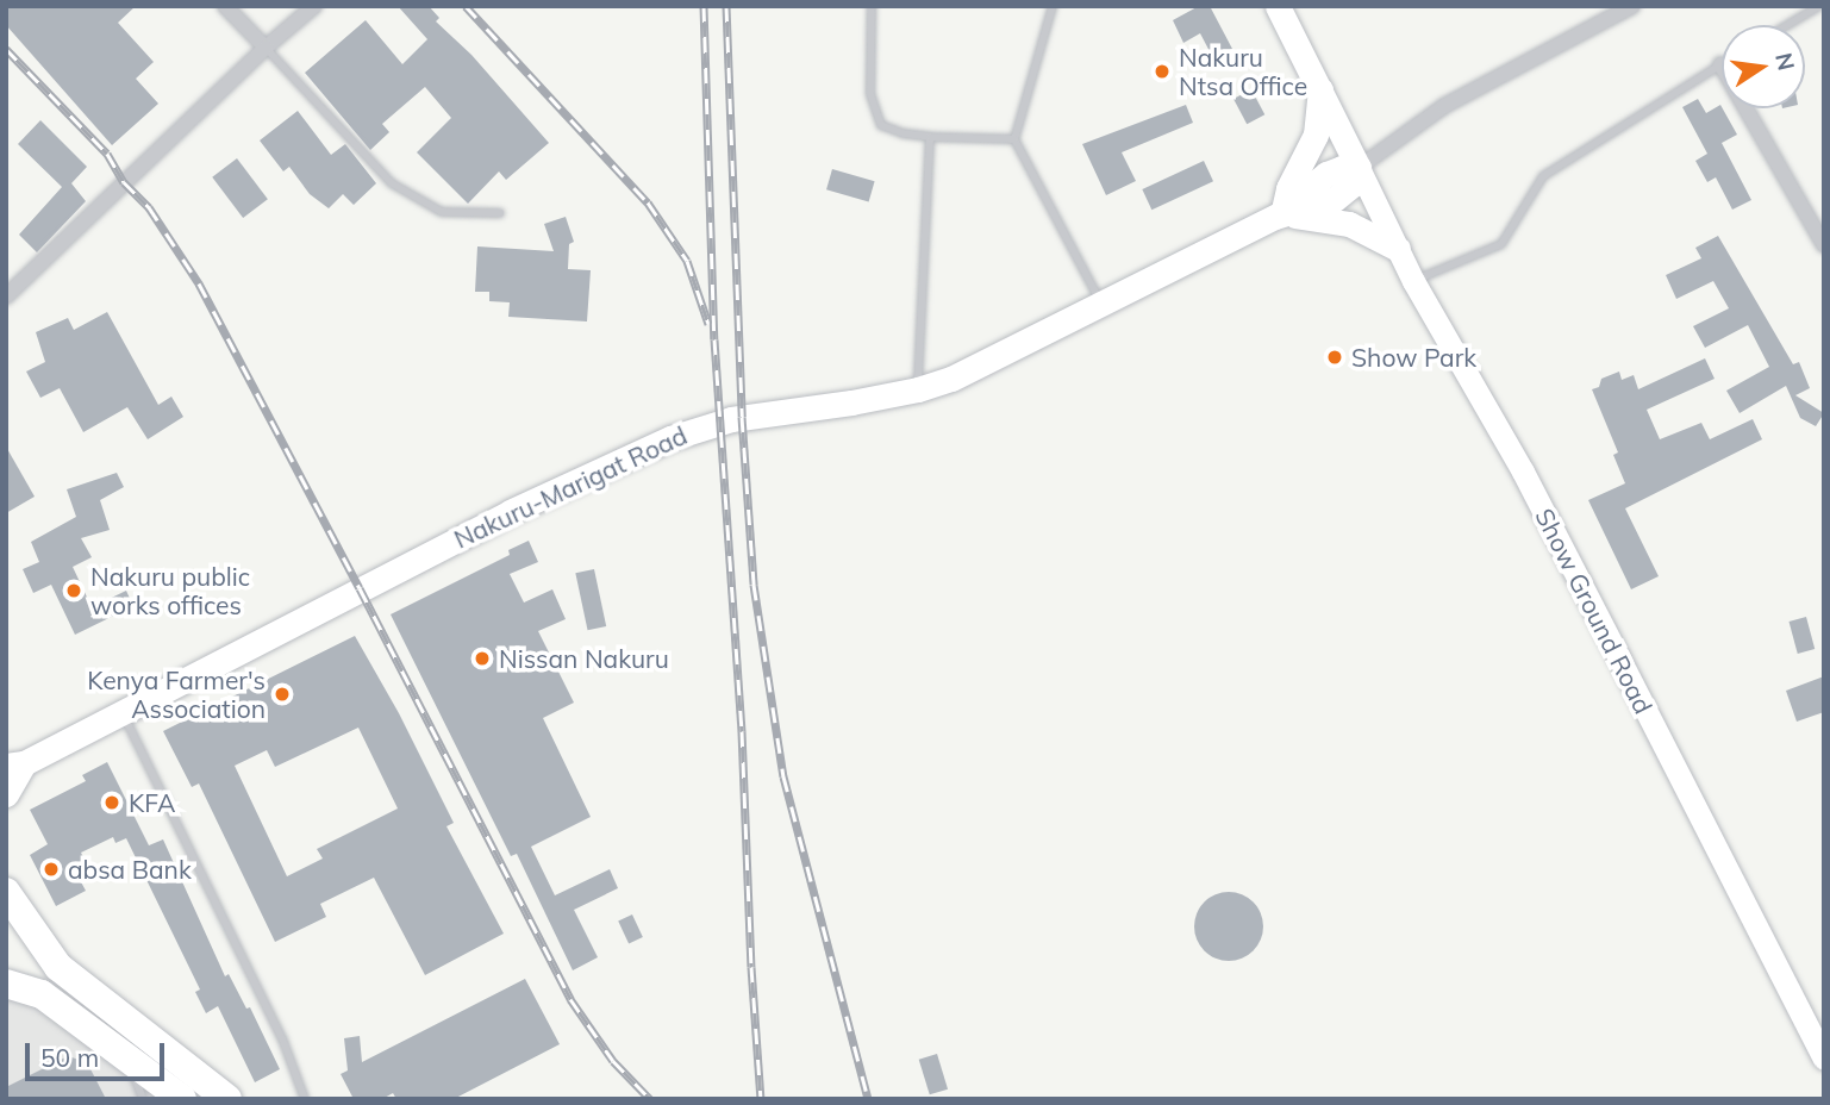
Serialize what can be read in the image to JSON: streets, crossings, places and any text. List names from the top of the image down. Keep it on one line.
{"streets":{"main road":["Nakuru-Marigat Road","Show Ground Road"]},"crossings":[["Nakuru-Marigat Road","Show Ground Road"]],"places":["Nakuru Ntsa Office","Show Park","Nakuru public works offices","Nissan Nakuru","Kenya Farmer's Association","KFA","absa Bank"],"scale_bar":"50 m","north":"right"}
